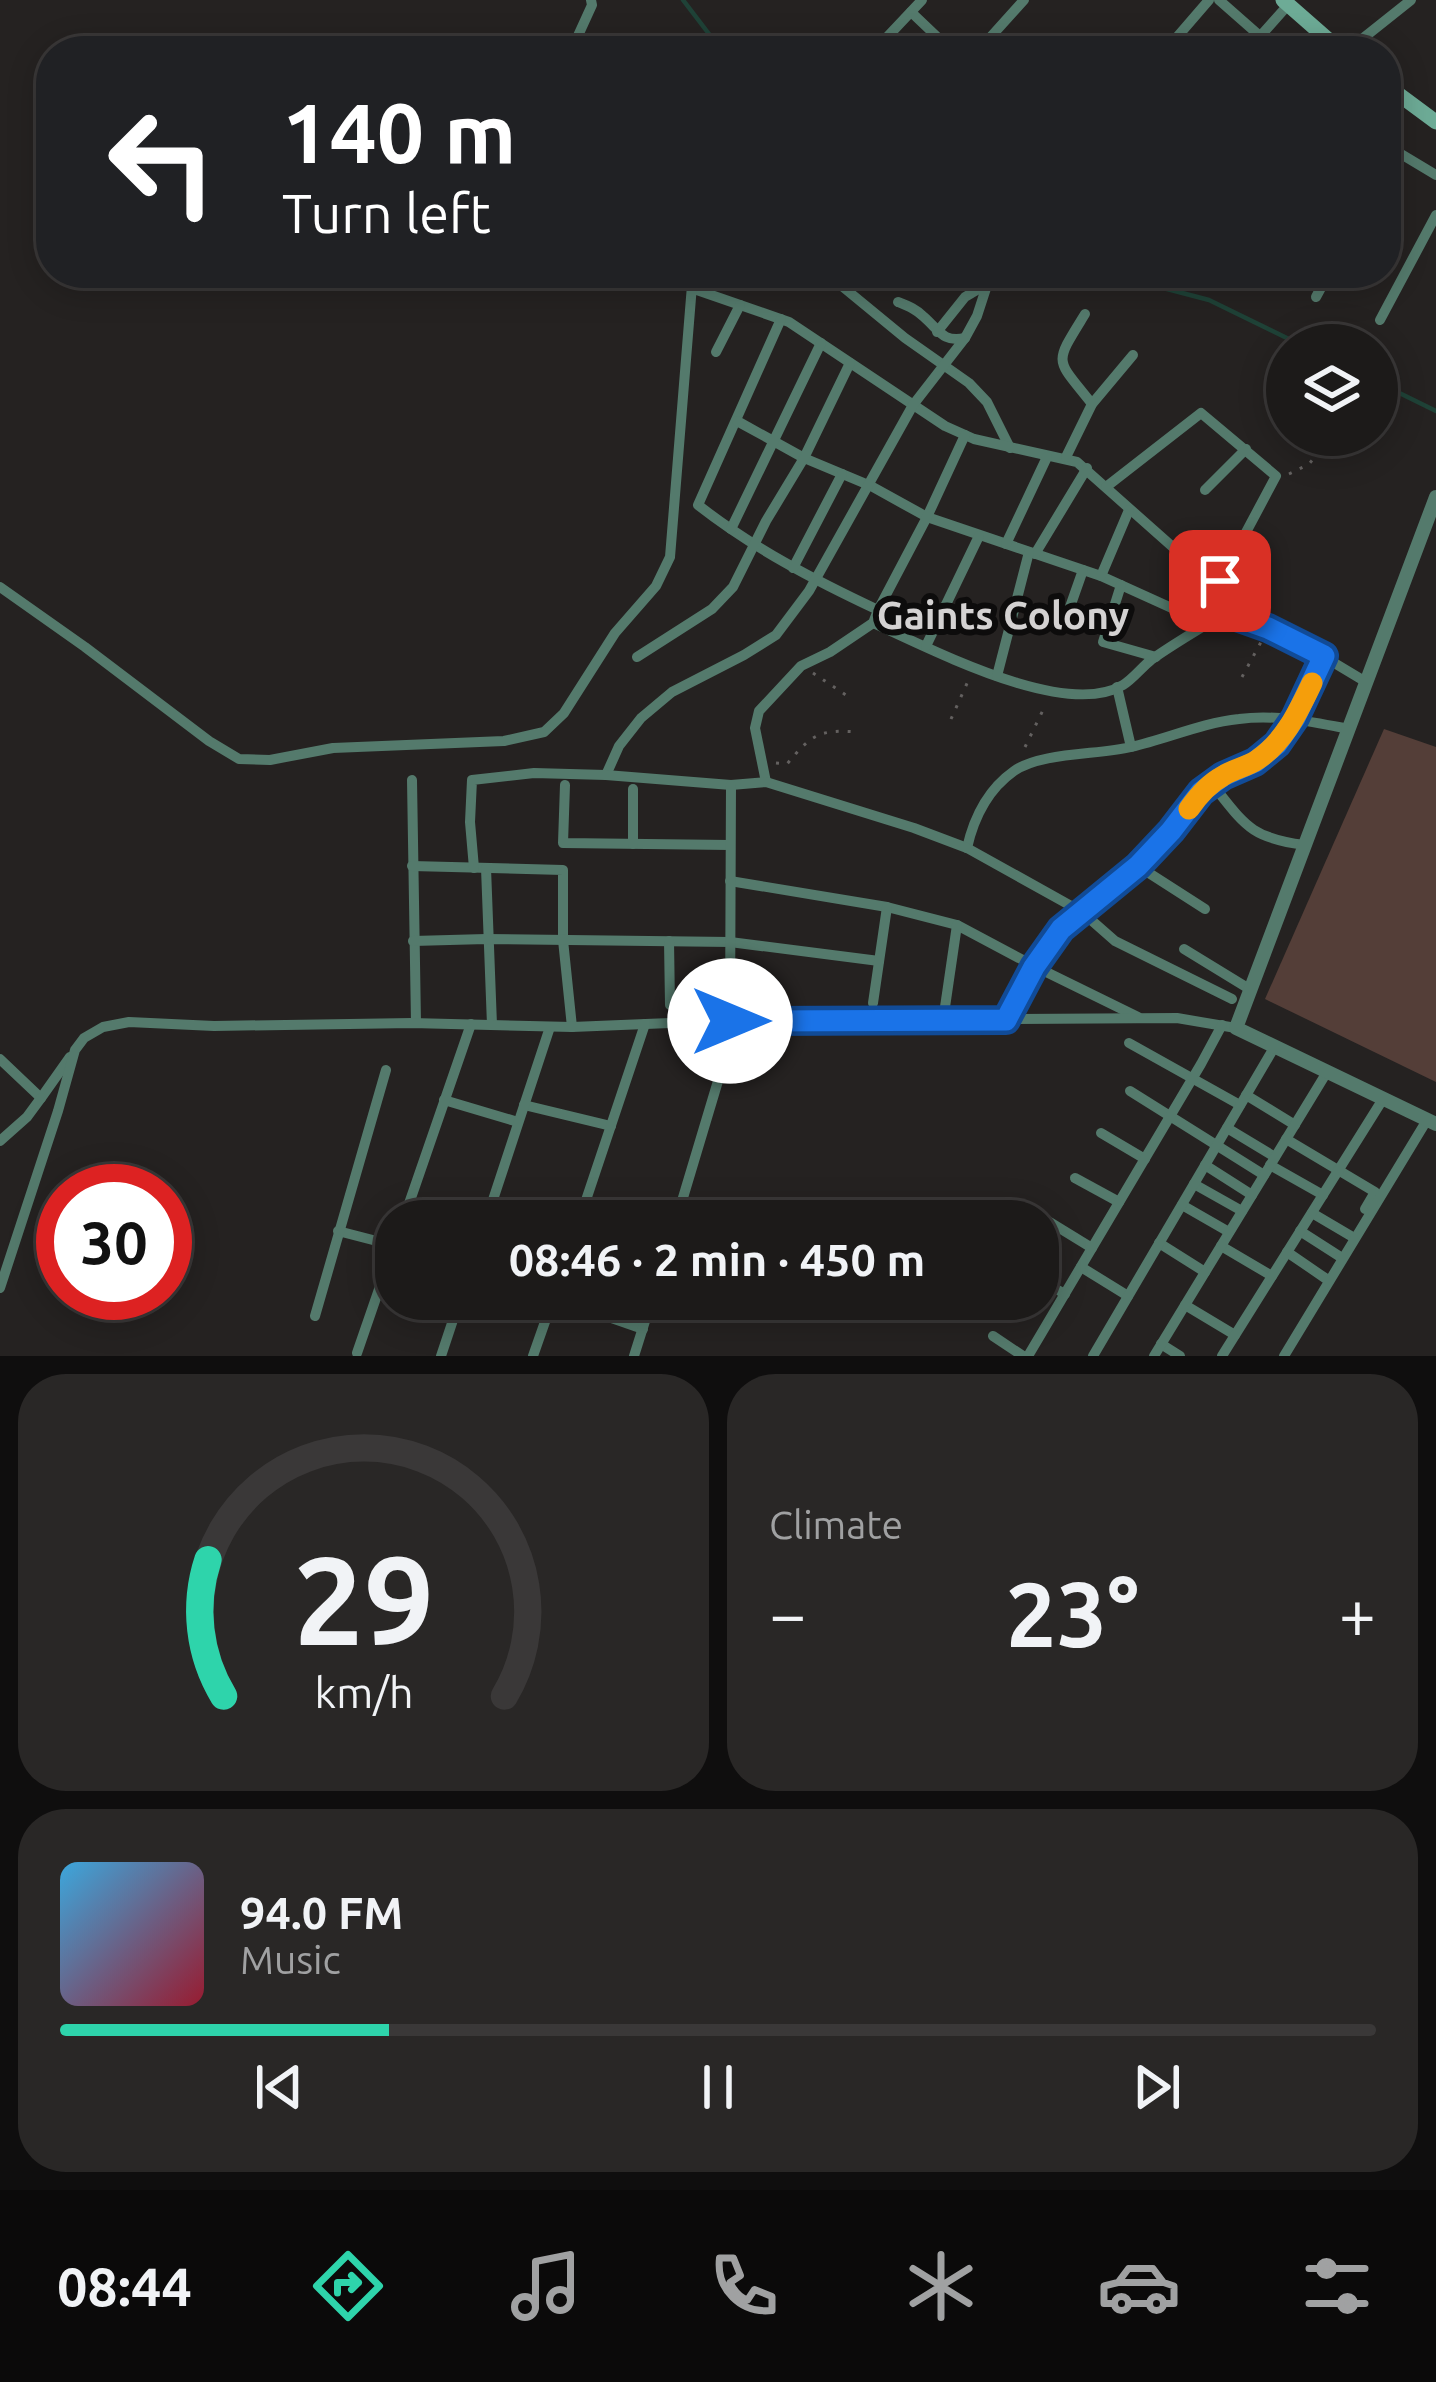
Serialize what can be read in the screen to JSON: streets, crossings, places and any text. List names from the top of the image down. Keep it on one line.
{"districts":["Gaints Colony"],"page":{"turn":["140 m","Turn left"],"limit":"30","trip":"08:46 · 2 min · 450 m","tile":"Climate","heat":["−","23°","+"],"song":["94.0 FM","Music"],"tabs":"08:44","gauge":["29","km/h"]}}
